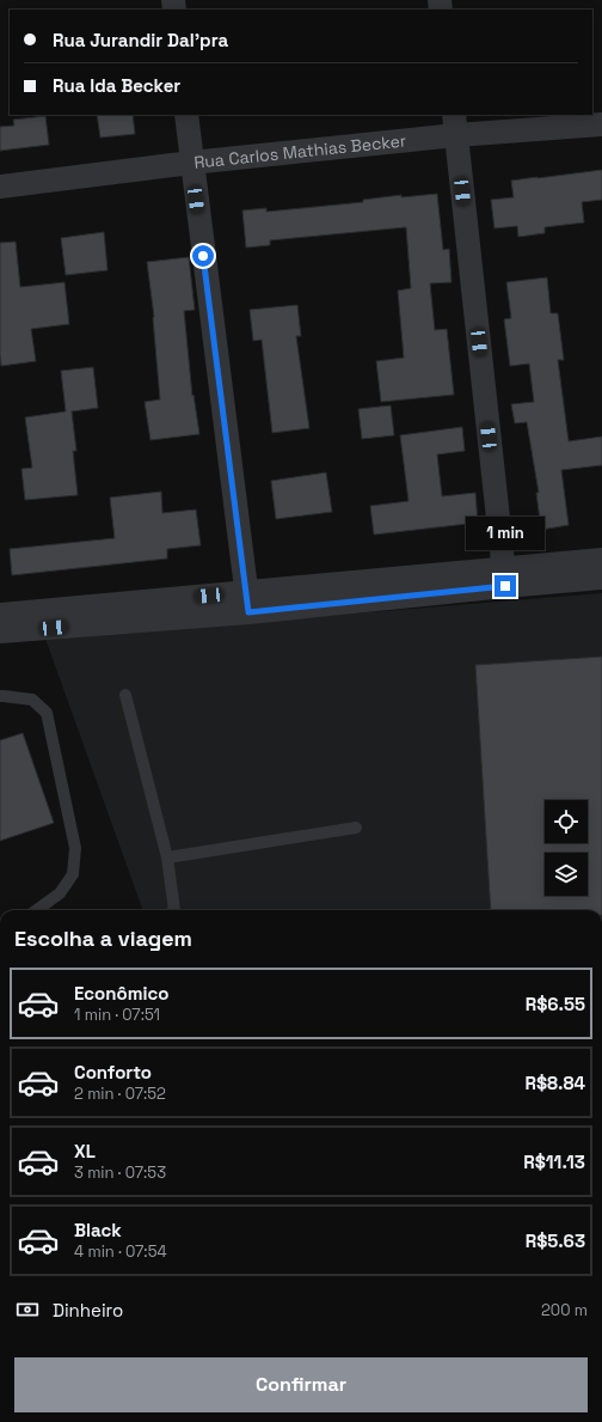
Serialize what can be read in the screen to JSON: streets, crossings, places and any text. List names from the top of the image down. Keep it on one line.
{"streets":{"street":["Rua Carlos Mathias Becker"]},"page":{"banner":["Rua Jurandir Dal'pra","Rua Ida Becker"],"bubble":"1 min","heading":"Escolha a viagem","list":[{"name":"Econômico","note":"1 min · 07:51","value":"R$6.55"},{"name":"Conforto","note":"2 min · 07:52","value":"R$8.84"},{"name":"XL","note":"3 min · 07:53","value":"R$11.13"},{"name":"Black","note":"4 min · 07:54","value":"R$5.63"}],"pay":["Dinheiro","200 m"],"buttons":"Confirmar"}}
